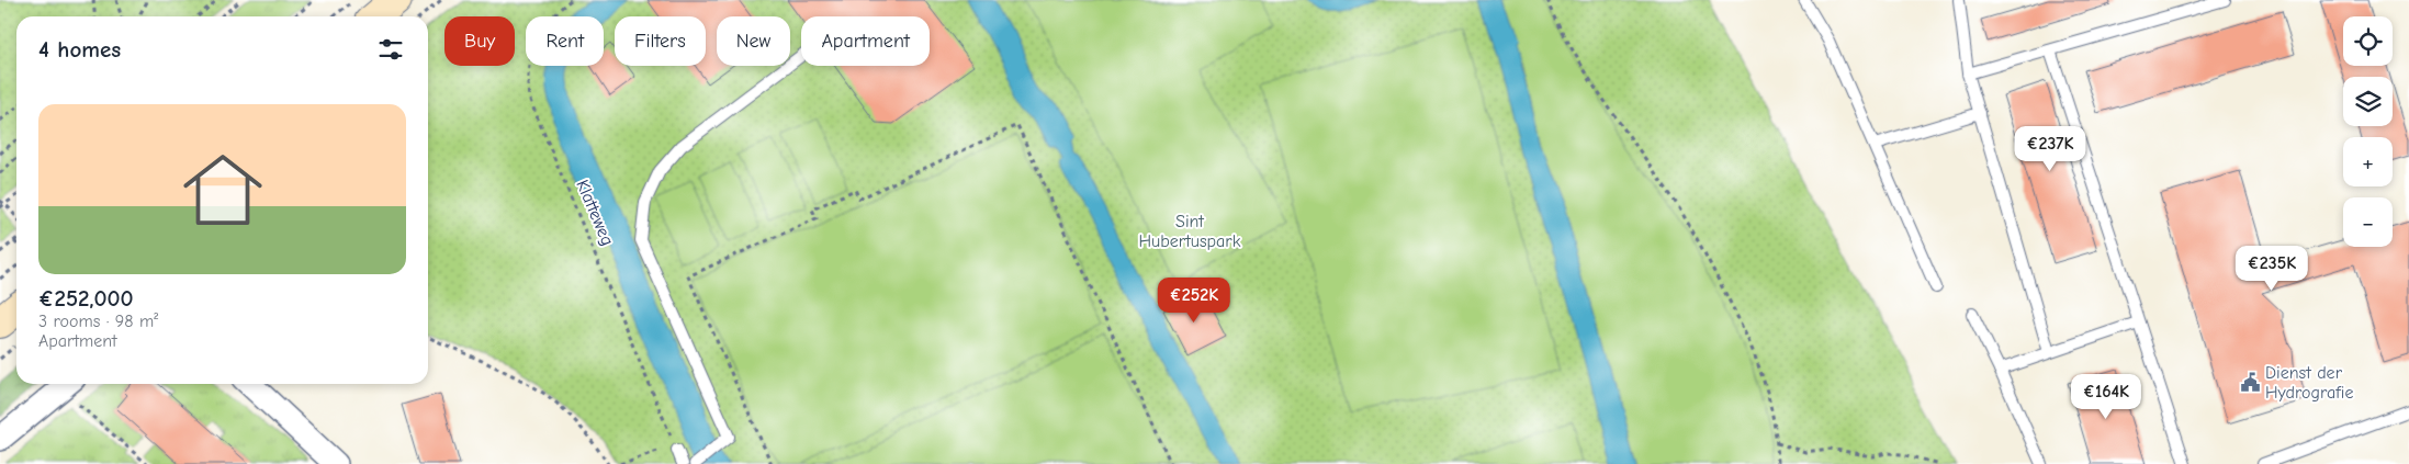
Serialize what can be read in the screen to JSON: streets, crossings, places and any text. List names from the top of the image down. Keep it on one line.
{"streets":{"path":["Klatteweg"]},"parks":["Sint Hubertuspark"],"places":{"public building":["Dienst der Hydrografie"]},"page":{"map_buttons":["+","−"],"chip":["Buy","Rent","Filters","New","Apartment"],"heading":"4 homes","list":[{"name":"€252,000","note":"3 rooms · 98 m² · Apartment"}],"price":["€237K","€235K","€252K","€164K"]}}
